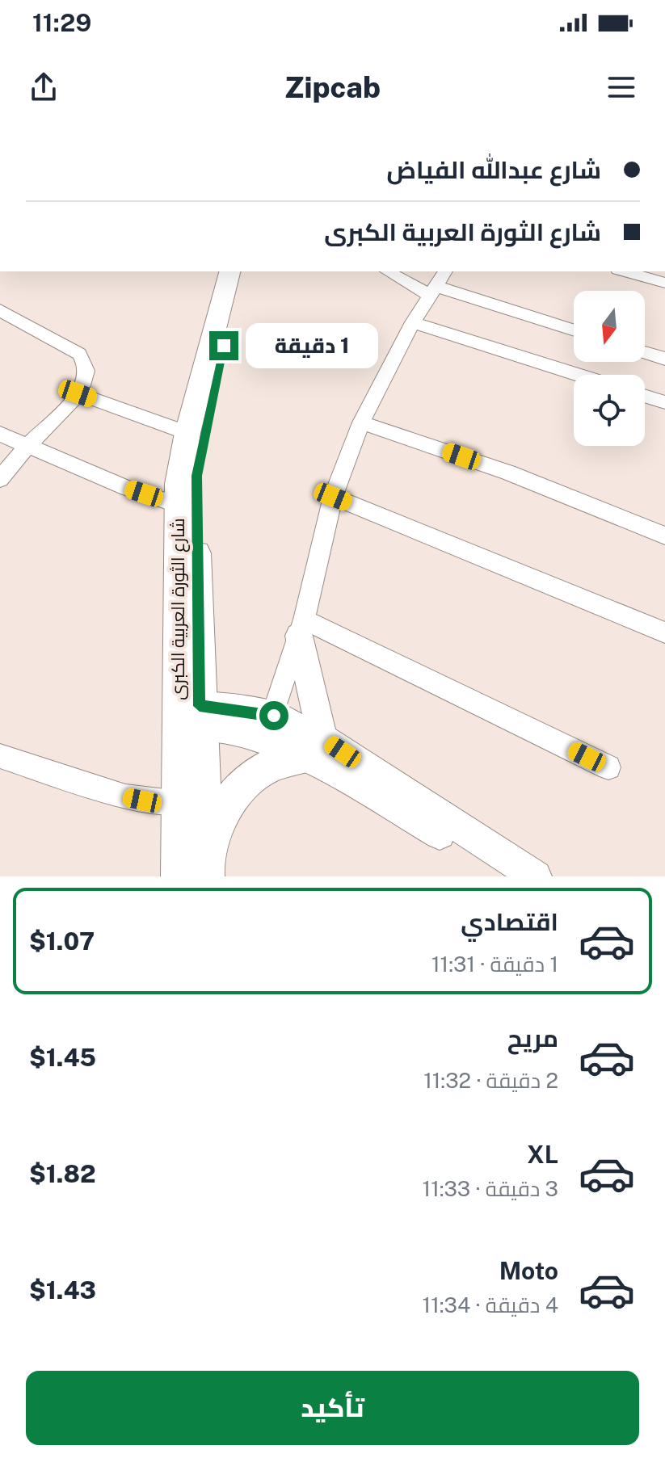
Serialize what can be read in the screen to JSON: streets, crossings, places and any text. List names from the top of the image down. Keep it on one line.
{"streets":{"main road":["شارع الثورة العربية الكبرى"]},"north":"bottom","page":{"status":"11:29","header":"Zipcab","banner":["شارع عبدالله الفياض","شارع الثورة العربية الكبرى"],"bubble":"1 دقيقة","list":[{"name":"اقتصادي","note":"1 دقيقة · 11:31","value":"$1.07"},{"name":"مريح","note":"2 دقيقة · 11:32","value":"$1.45"},{"name":"XL","note":"3 دقيقة · 11:33","value":"$1.82"},{"name":"Moto","note":"4 دقيقة · 11:34","value":"$1.43"}],"buttons":"تأكيد"}}
